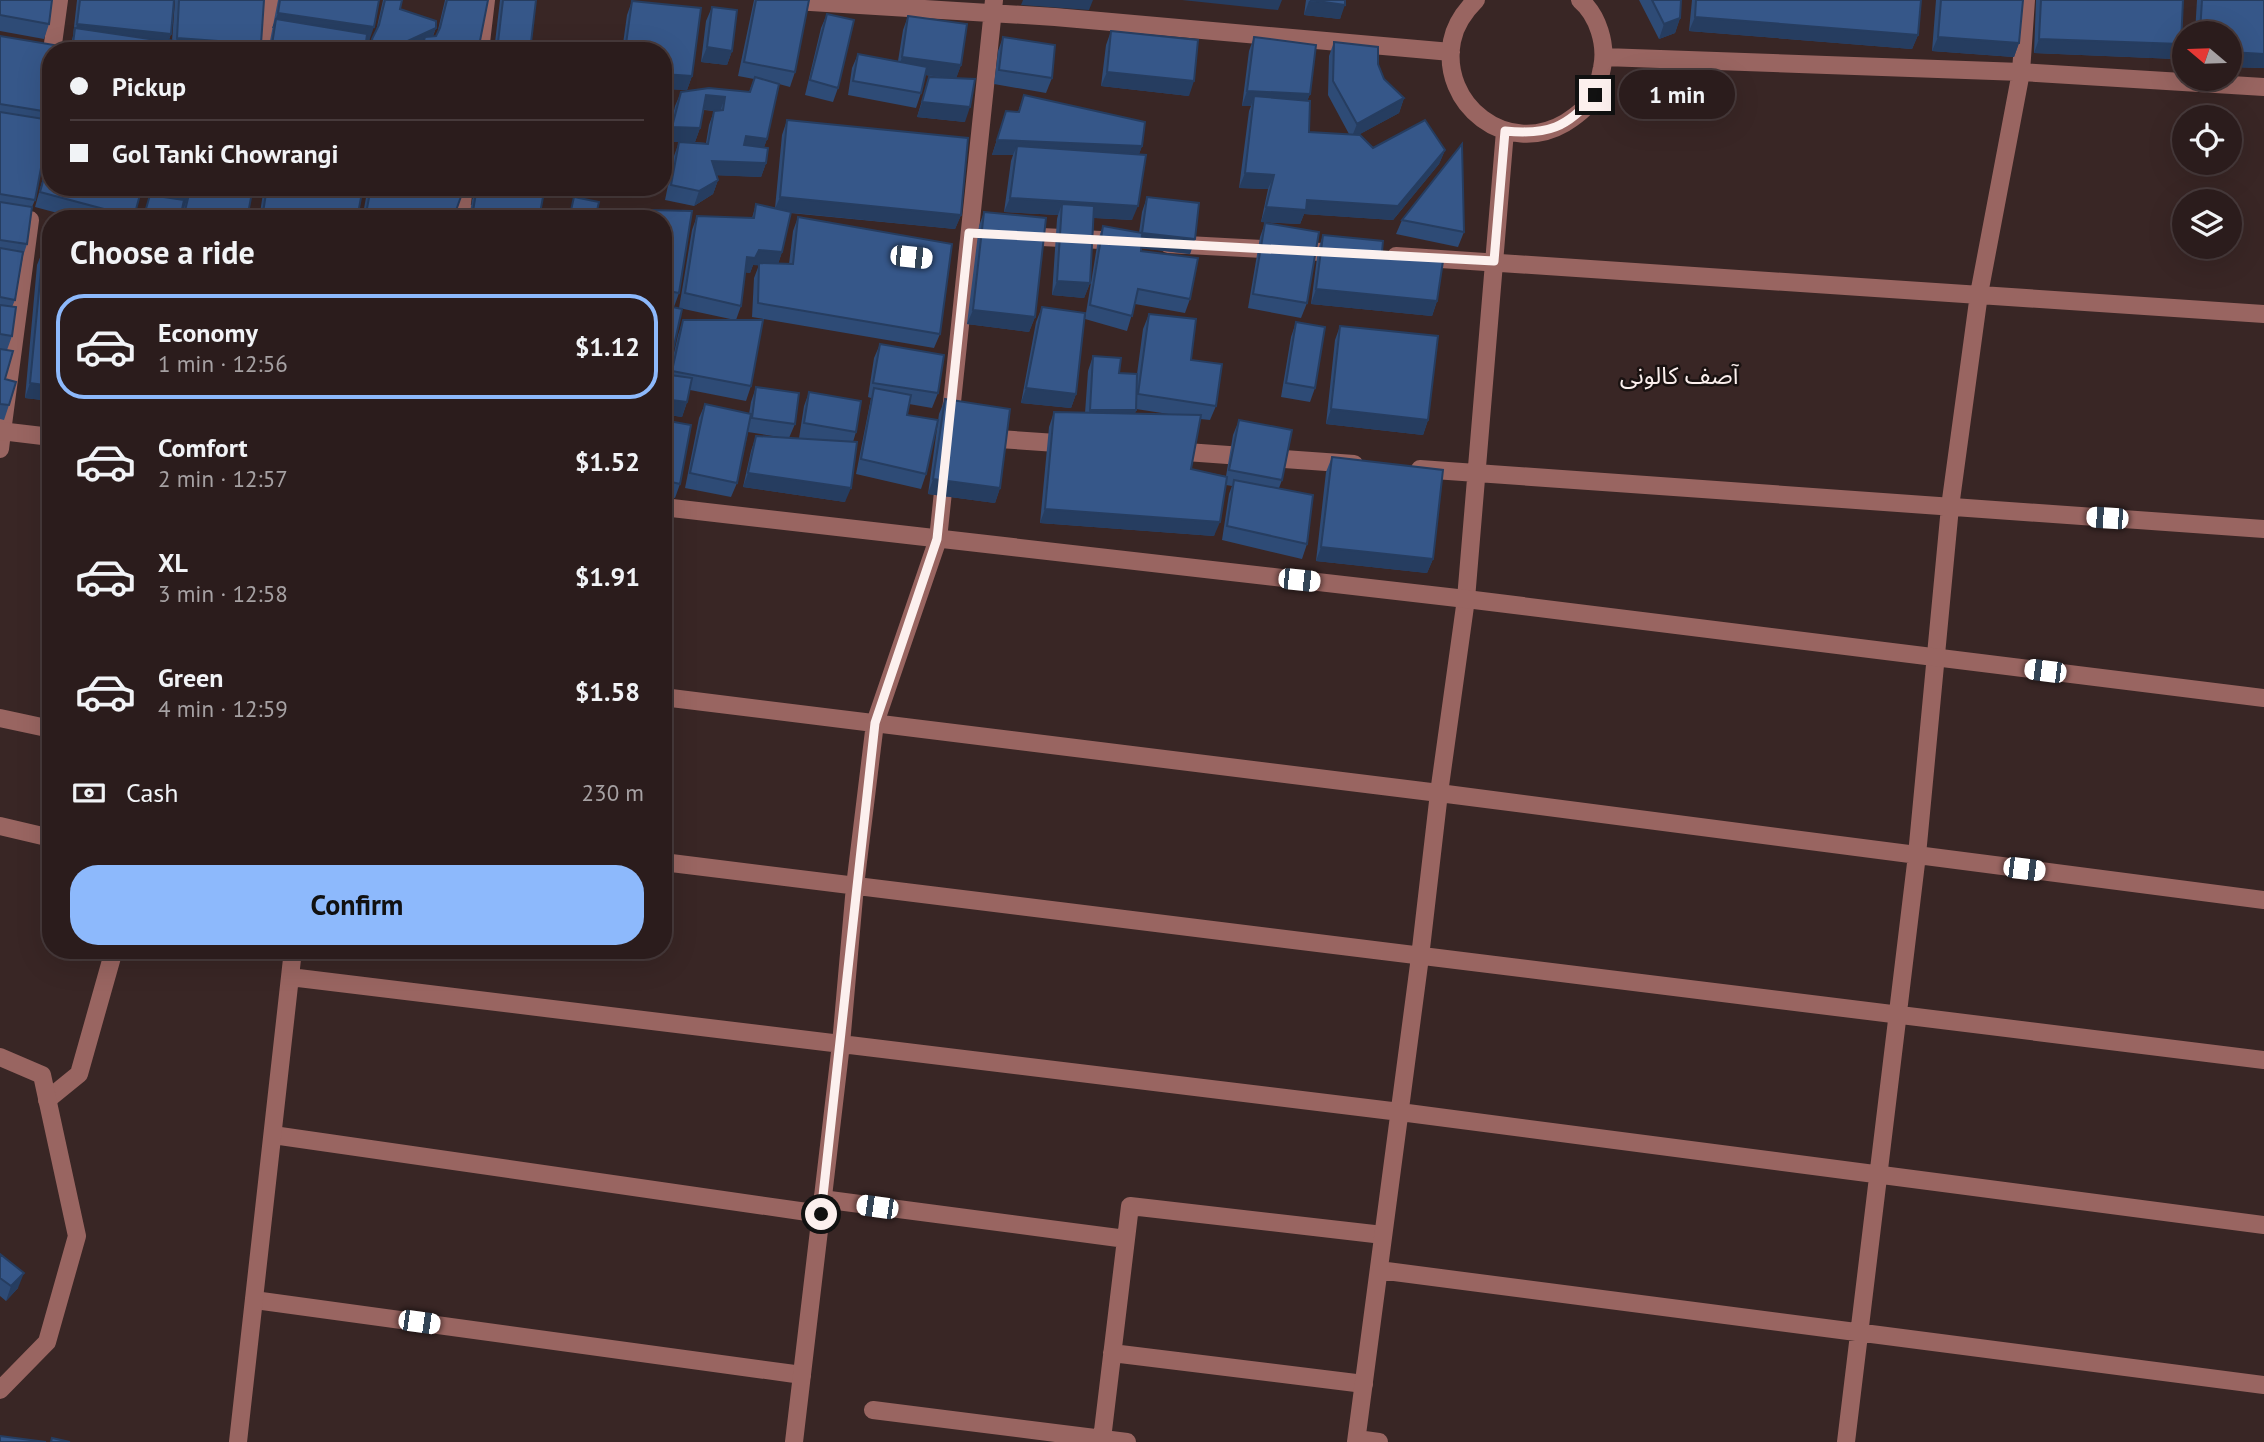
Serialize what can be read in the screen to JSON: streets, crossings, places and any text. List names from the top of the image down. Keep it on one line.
{"districts":["آصف کالونی"],"north":"left","page":{"banner":["Pickup","Gol Tanki Chowrangi"],"bubble":"1 min","heading":"Choose a ride","list":[{"name":"Economy","note":"1 min · 12:56","value":"$1.12"},{"name":"Comfort","note":"2 min · 12:57","value":"$1.52"},{"name":"XL","note":"3 min · 12:58","value":"$1.91"},{"name":"Green","note":"4 min · 12:59","value":"$1.58"}],"pay":["Cash","230 m"],"buttons":"Confirm"}}
